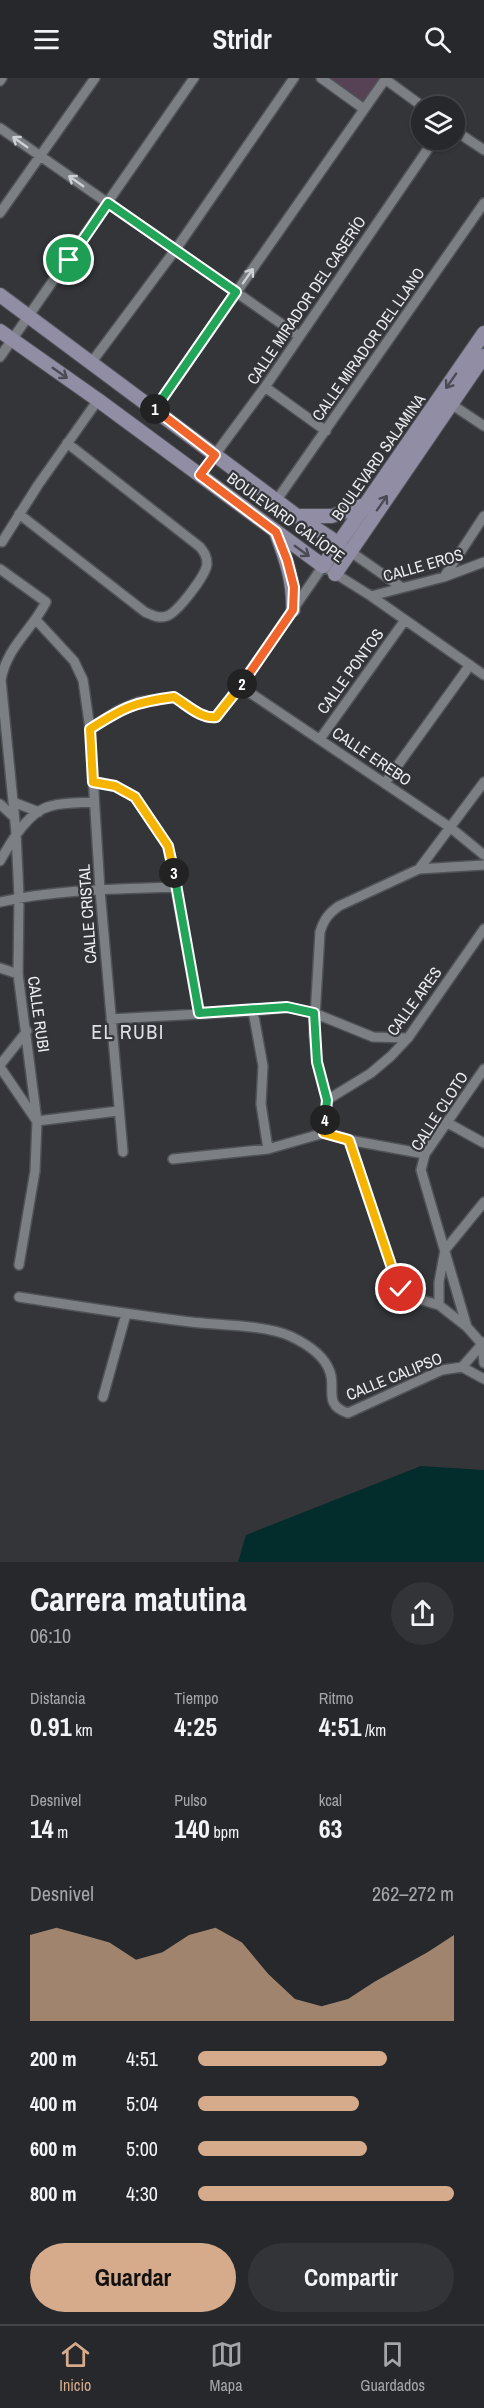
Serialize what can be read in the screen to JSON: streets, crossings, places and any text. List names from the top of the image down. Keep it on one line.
{"streets":{"street":["CALLE MIRADOR DEL CASERÍO","CALLE MIRADOR DEL LLANO","BOULEVARD SALAMINA","BOULEVARD CALÍOPE","CALLE EROS","CALLE PONTOS","CALLE EREBO","CALLE CRISTAL","CALLE ARES","CALLE RUBI","CALLE CLOTO","CALLE CALIPSO"]},"crossings":[["CALLE MIRADOR DEL CASERÍO","BOULEVARD CALÍOPE"],["CALLE MIRADOR DEL LLANO","BOULEVARD CALÍOPE"],["BOULEVARD SALAMINA","BOULEVARD CALÍOPE"],["BOULEVARD SALAMINA","CALLE EREBO"],["BOULEVARD SALAMINA","CALLE CRISTAL"],["BOULEVARD CALÍOPE","CALLE EROS"],["BOULEVARD CALÍOPE","CALLE PONTOS"],["CALLE PONTOS","CALLE EREBO"],["CALLE CRISTAL","CALLE RUBI"]],"districts":["EL RUBI"],"page":{"header":"Stridr","pins":["1","2","3","4"],"heading":["Carrera matutina","06:10"],"stats":[["Distancia","0.91 km"],["Tiempo","4:25"],["Ritmo","4:51 /km"],["Desnivel","14 m"],["Pulso","140 bpm"],["kcal","63"]],"chart":["Desnivel","262–272 m"],"list":[{"name":"200 m","note":"4:51"},{"name":"400 m","note":"5:04"},{"name":"600 m","note":"5:00"},{"name":"800 m","note":"4:30"}],"buttons":["Guardar","Compartir"],"tabs":["Inicio","Mapa","Guardados"]}}
